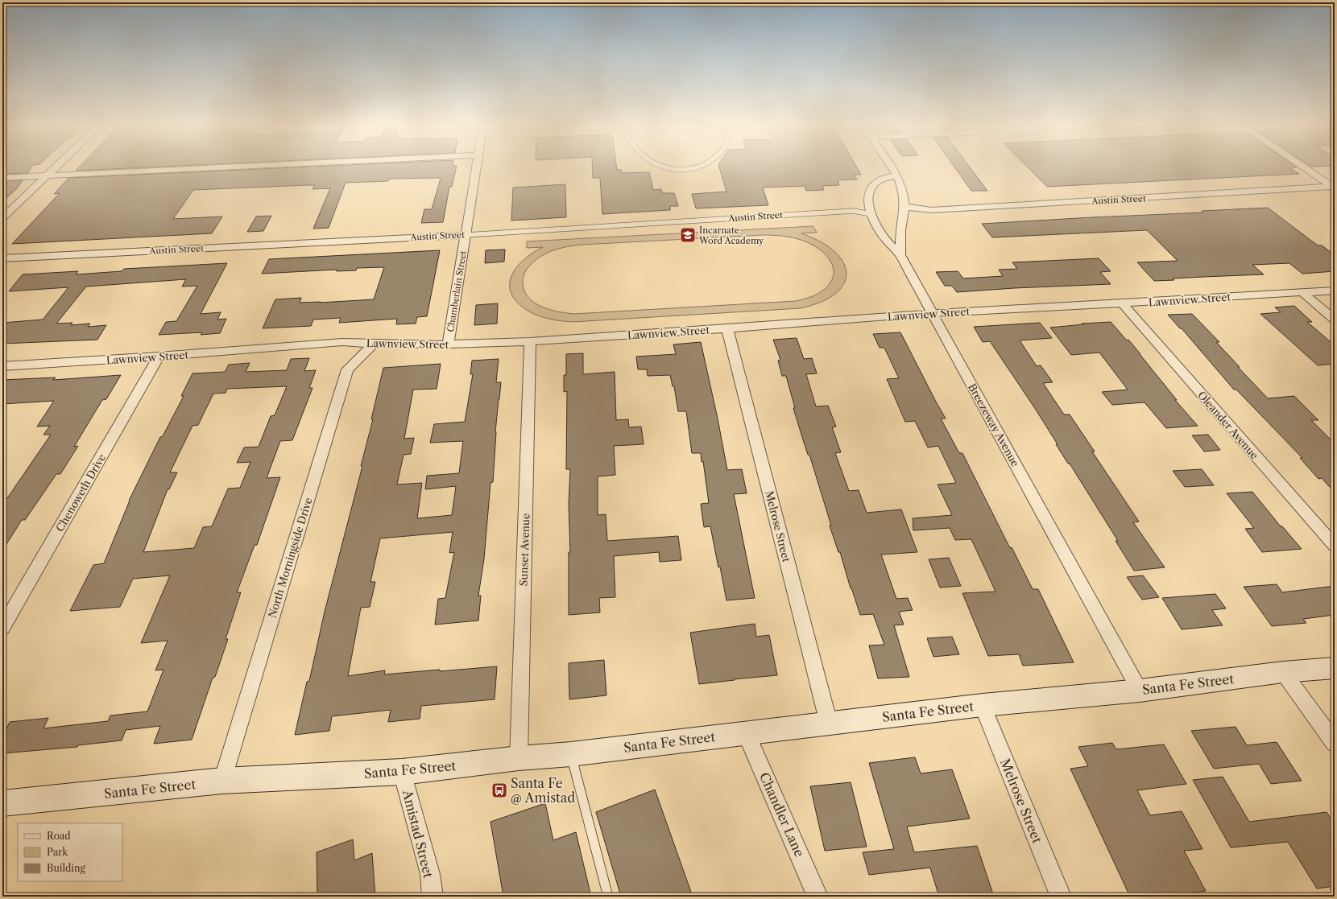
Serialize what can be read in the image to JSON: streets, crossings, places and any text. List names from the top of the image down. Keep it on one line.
{"streets":{"main road":["Santa Fe Street"],"street":["Austin Street","Chamberlain Street","Lawnview Street","Breezeway Avenue","Oleander Avenue","Chenoweth Drive","Melrose Street","Sunset Avenue","North Morningside Drive","Chandler Lane","Amistad Street"]},"crossings":[["Austin Street","Chamberlain Street"],["Austin Street","Breezeway Avenue"],["Chamberlain Street","Lawnview Street"],["Lawnview Street","Breezeway Avenue"],["Lawnview Street","Oleander Avenue"],["Lawnview Street","Chenoweth Drive"],["Lawnview Street","Melrose Street"],["Lawnview Street","Sunset Avenue"],["Lawnview Street","North Morningside Drive"],["Breezeway Avenue","Santa Fe Street"],["Melrose Street","Santa Fe Street"],["Sunset Avenue","Santa Fe Street"],["North Morningside Drive","Santa Fe Street"],["Santa Fe Street","Chandler Lane"],["Santa Fe Street","Amistad Street"]],"places":{"school or university":["Incarnate Word Academy"],"bus stop":["Santa Fe @ Amistad"]},"legend":["Road","Park","Building"]}
